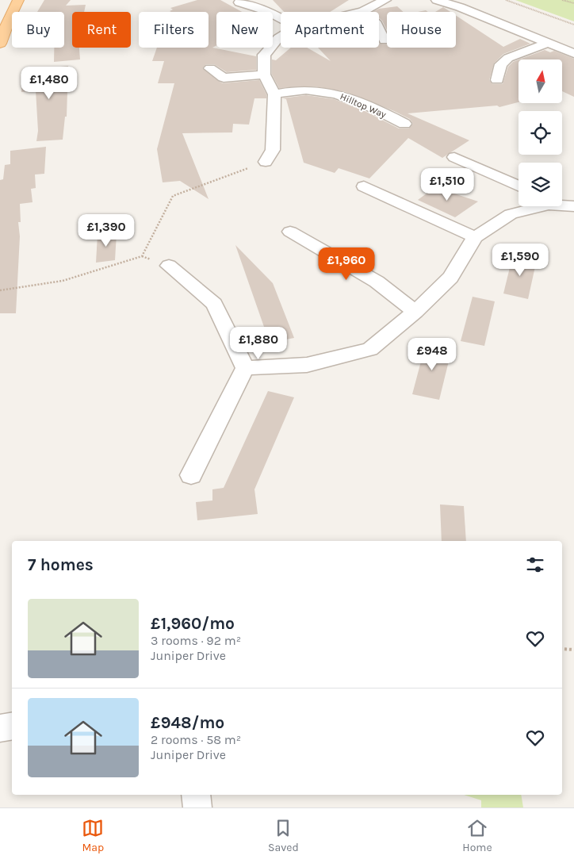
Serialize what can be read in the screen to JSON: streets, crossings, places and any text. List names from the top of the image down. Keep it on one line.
{"streets":{"street":["Hilltop Way"]},"north":"top","page":{"chip":["Buy","Rent","Filters","New","Apartment","House"],"price":["£1,480","£1,510","£1,390","£1,590","£1,960","£1,880","£948"],"heading":"7 homes","list":[{"name":"£1,960/mo","note":"3 rooms · 92 m² · Juniper Drive"},{"name":"£948/mo","note":"2 rooms · 58 m² · Juniper Drive"}],"tabs":["Map","Saved","Home"]}}
